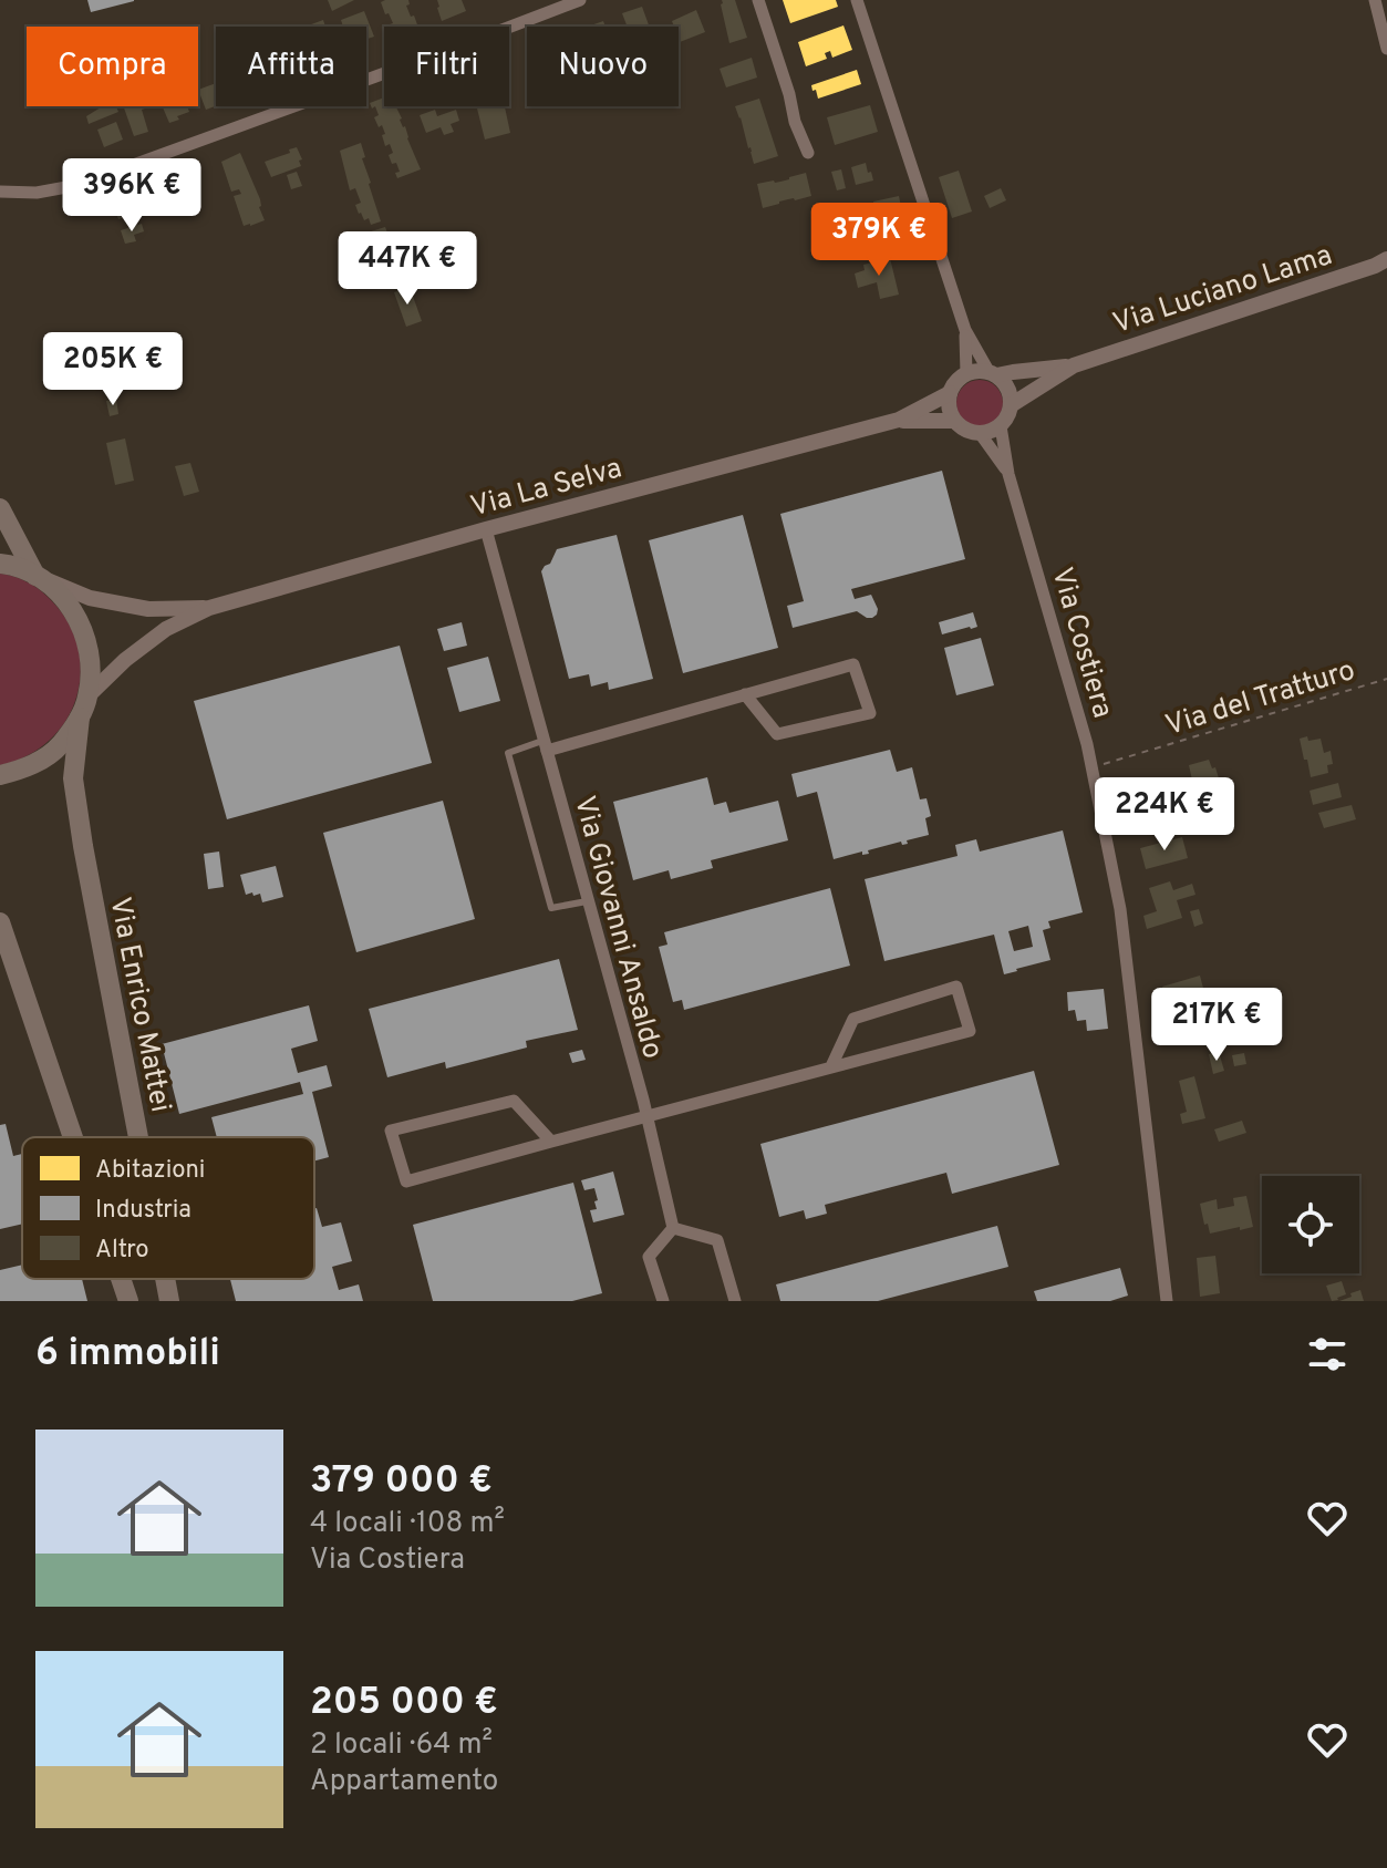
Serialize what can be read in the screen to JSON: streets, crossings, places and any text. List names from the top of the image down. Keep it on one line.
{"streets":{"main road":["Via Enrico Mattei"],"street":["Via Luciano Lama","Via La Selva","Via Costiera","Via Giovanni Ansaldo"],"path":["Via del Tratturo"]},"crossings":[["Via Luciano Lama","Via La Selva"],["Via Luciano Lama","Via Costiera"],["Via La Selva","Via Costiera"],["Via La Selva","Via Giovanni Ansaldo"],["Via Costiera","Via del Tratturo"]],"legend":["Abitazioni","Industria","Altro"],"page":{"chip":["Compra","Affitta","Filtri","Nuovo"],"price":["396K €","379K €","447K €","205K €","224K €","217K €"],"heading":"6 immobili","list":[{"name":"379 000 €","note":"4 locali · 108 m² · Via Costiera"},{"name":"205 000 €","note":"2 locali · 64 m² · Appartamento"}]}}
